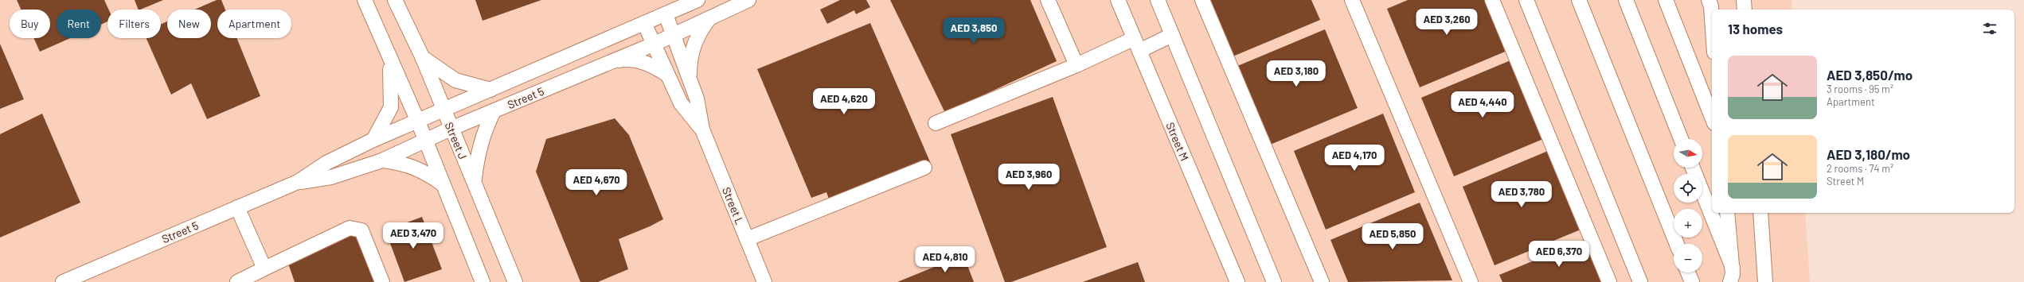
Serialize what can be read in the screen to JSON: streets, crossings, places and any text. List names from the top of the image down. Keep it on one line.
{"streets":{"street":["Street 5","Street J","Street M","Street L"]},"crossings":[["Street 5","Street J"],["Street 5","Street L"]],"north":"right","page":{"price":["AED 3,260","AED 3,850","AED 3,180","AED 4,620","AED 4,440","AED 4,170","AED 3,960","AED 4,670","AED 3,780","AED 3,470","AED 5,850","AED 6,370","AED 4,810"],"chip":["Buy","Rent","Filters","New","Apartment"],"heading":"13 homes","list":[{"name":"AED 3,850/mo","note":"3 rooms · 95 m² · Apartment"},{"name":"AED 3,180/mo","note":"2 rooms · 74 m² · Street M"}],"map_buttons":["+","−"]}}
